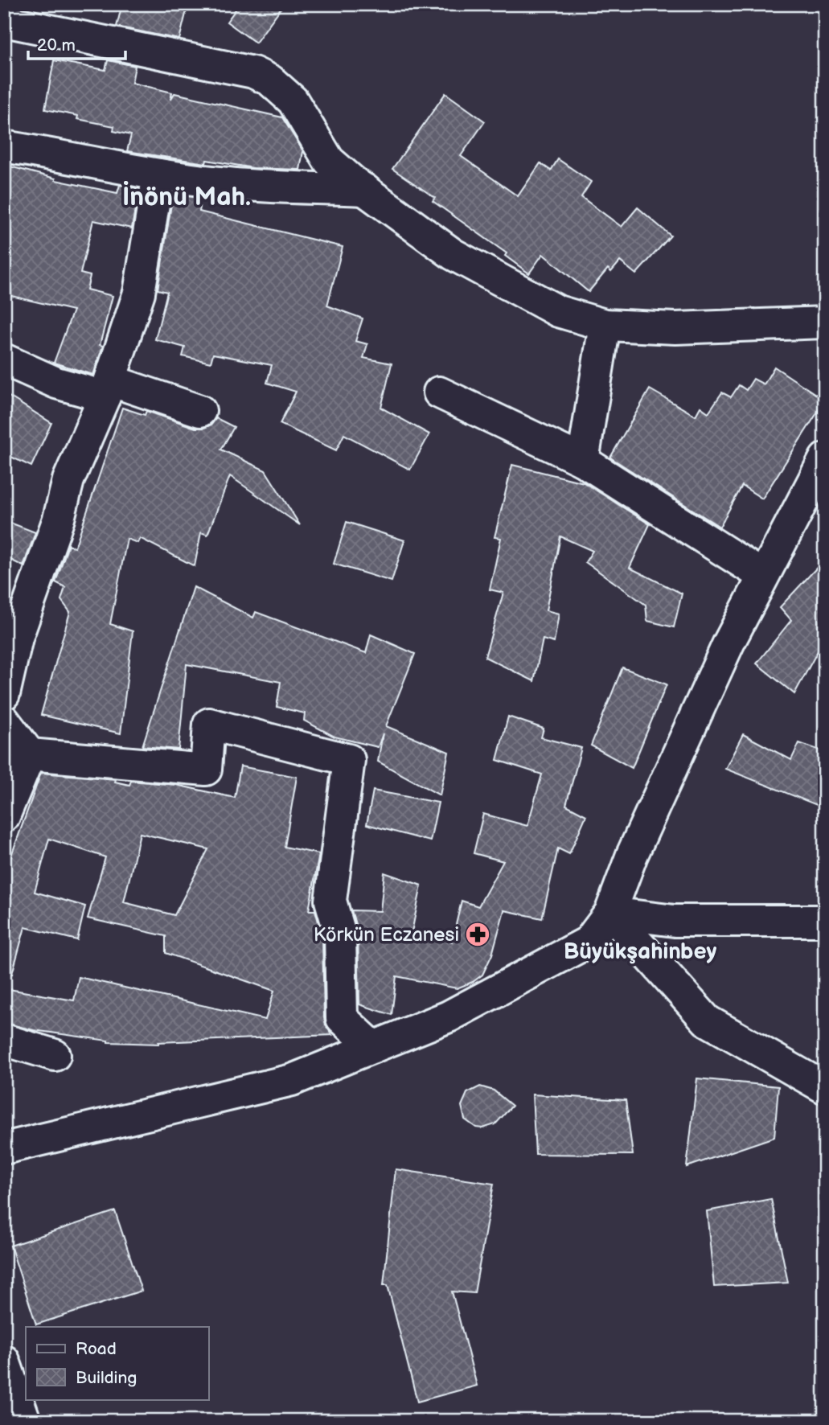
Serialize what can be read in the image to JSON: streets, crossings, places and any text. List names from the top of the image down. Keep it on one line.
{"districts":["İnönü Mah.","Büyükşahinbey"],"places":{"pharmacy":["Körkün Eczanesi"]},"legend":["Road","Building"],"scale_bar":"20 m"}
